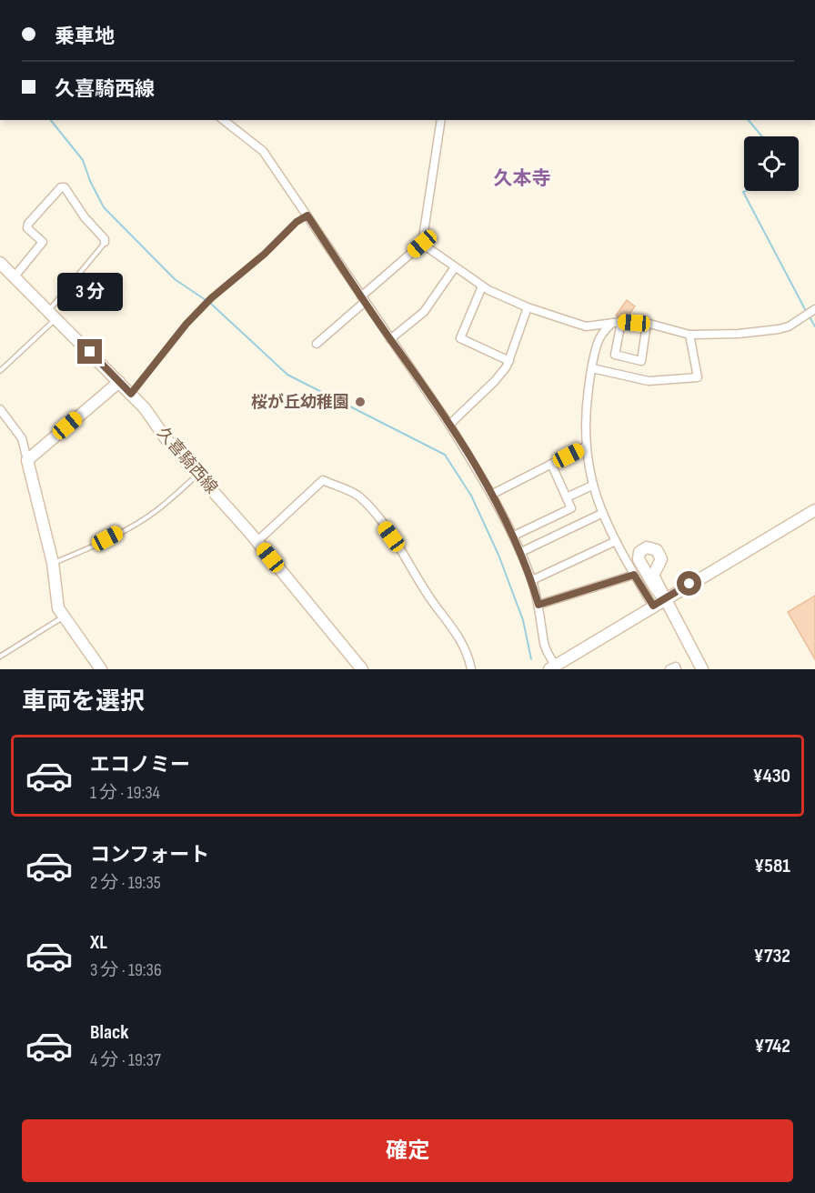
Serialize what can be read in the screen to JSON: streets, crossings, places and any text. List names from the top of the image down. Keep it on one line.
{"streets":{"street":["久喜騎西線"]},"districts":["久本寺"],"places":["桜が丘幼稚園"],"page":{"banner":["乗車地","久喜騎西線"],"bubble":"3 分","heading":"車両を選択","list":[{"name":"エコノミー","note":"1 分 · 19:34","value":"¥430"},{"name":"コンフォート","note":"2 分 · 19:35","value":"¥581"},{"name":"XL","note":"3 分 · 19:36","value":"¥732"},{"name":"Black","note":"4 分 · 19:37","value":"¥742"}],"buttons":"確定"}}
